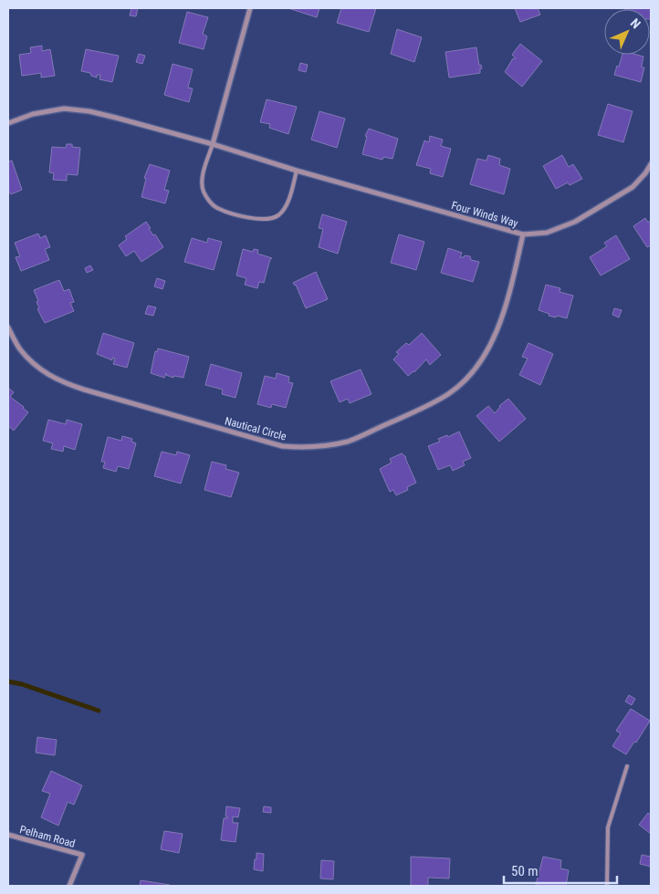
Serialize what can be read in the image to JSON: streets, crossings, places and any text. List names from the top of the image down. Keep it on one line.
{"streets":{"street":["Four Winds Way","Nautical Circle","Pelham Road"]},"crossings":[["Four Winds Way","Nautical Circle"]],"scale_bar":"50 m","north":"top right"}
